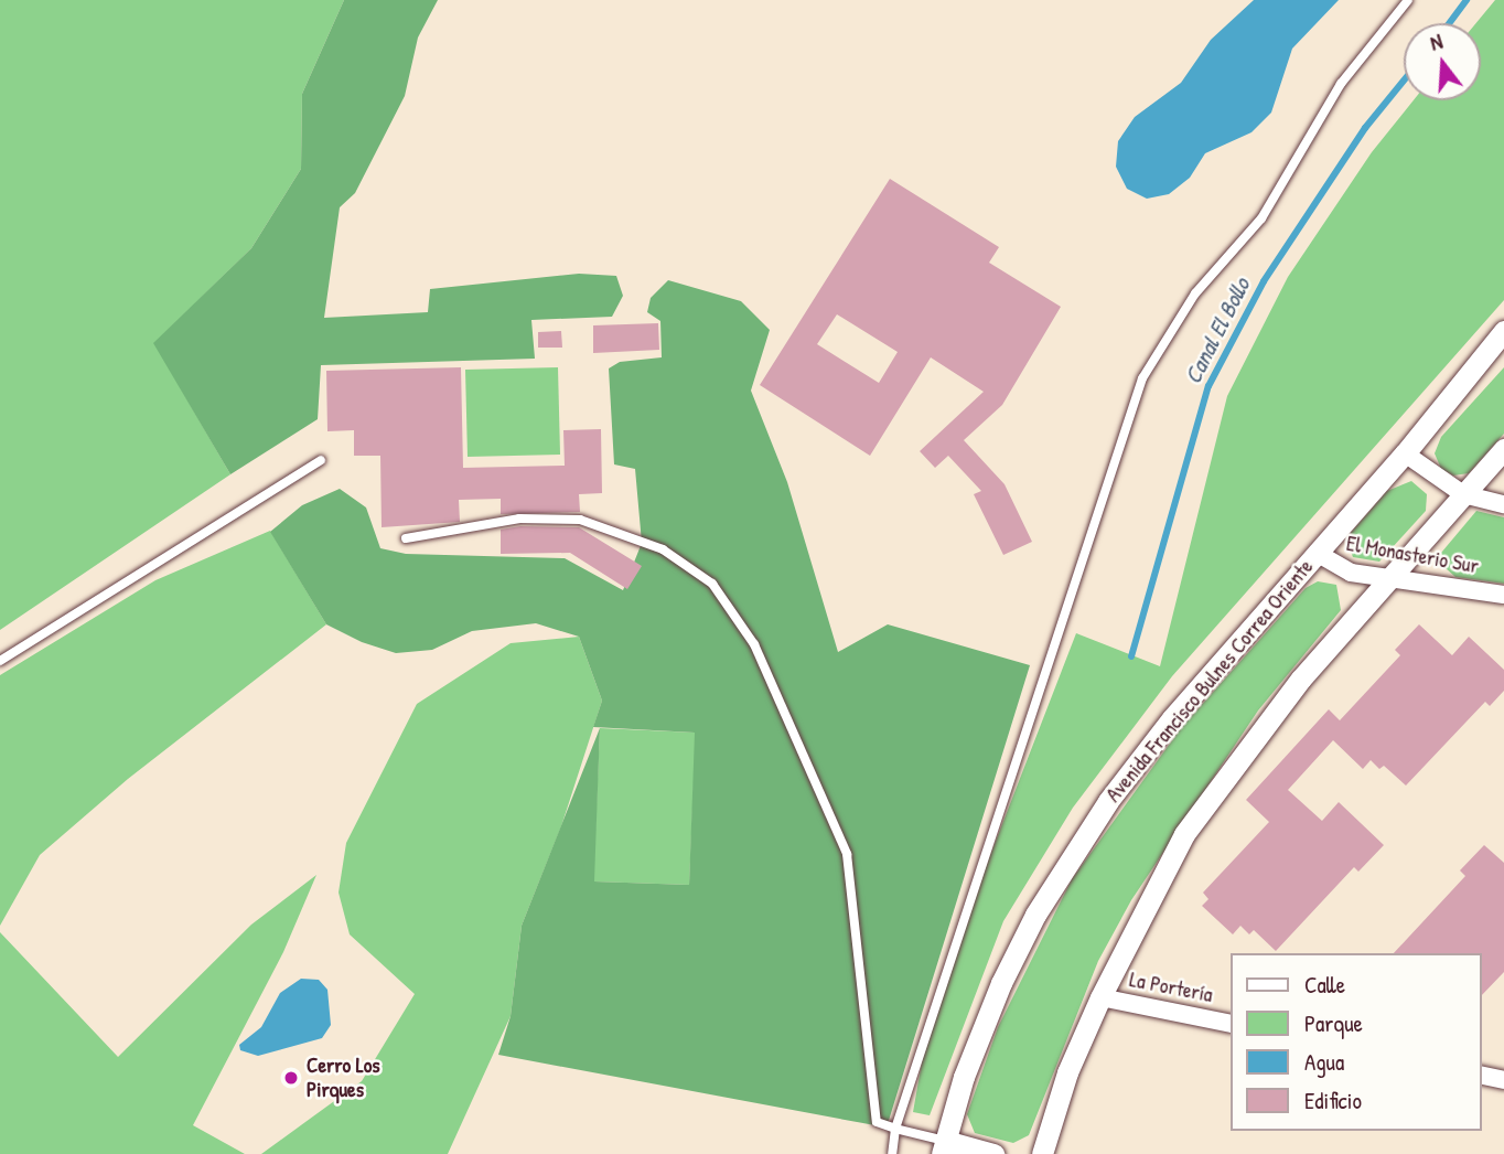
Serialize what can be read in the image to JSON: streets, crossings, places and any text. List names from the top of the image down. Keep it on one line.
{"streets":{"street":["El Monasterio Sur","Avenida Francisco Bulnes Correa Oriente","La Portería"]},"crossings":[["El Monasterio Sur","Avenida Francisco Bulnes Correa Oriente"]],"water":["Canal El Bollo"],"places":["Cerro Los Pirques"],"legend":["Calle","Parque","Agua","Edificio"],"north":"top"}
